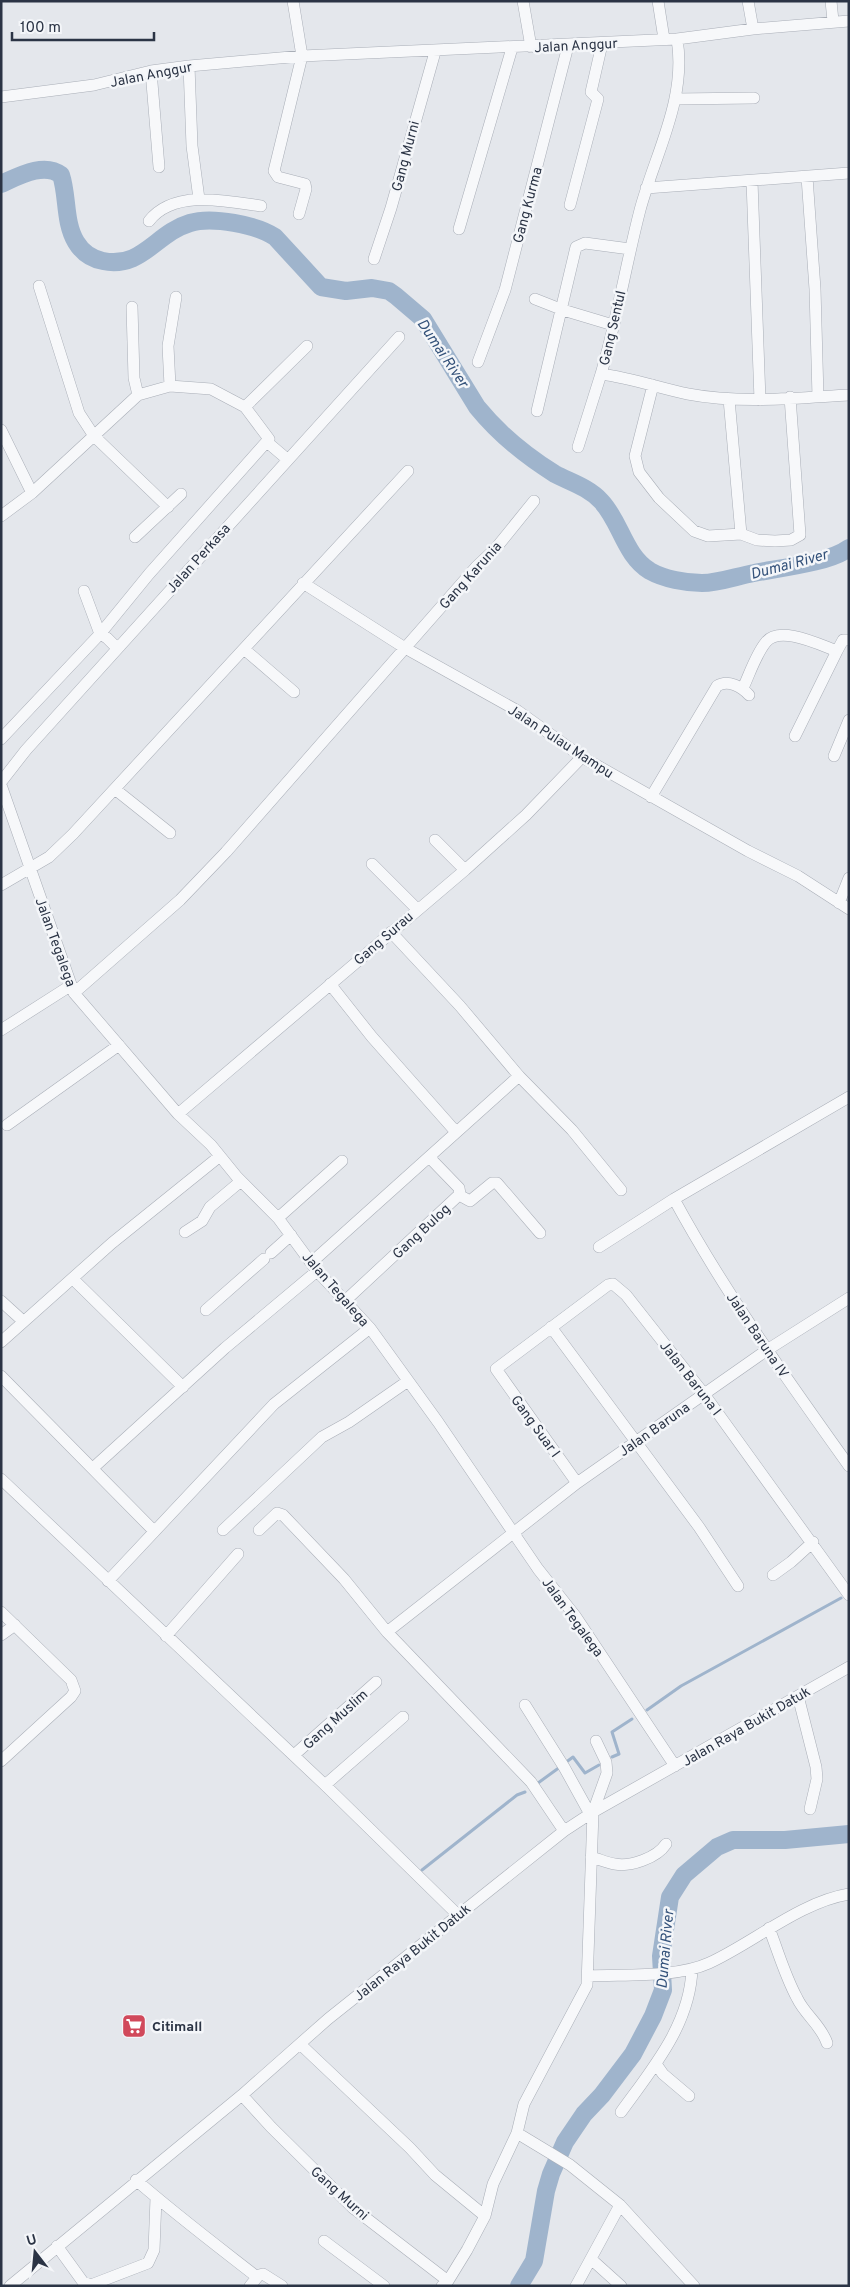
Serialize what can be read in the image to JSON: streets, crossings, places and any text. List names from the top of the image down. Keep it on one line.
{"streets":{"street":["Jalan Anggur","Gang Murni","Gang Kurma","Gang Sentul","Jalan Perkasa","Gang Karunia","Jalan Pulau Mampu","Gang Surau","Jalan Tegalega","Gang Bulog","Jalan Baruna IV","Jalan Baruna I","Gang Suar I","Jalan Baruna","Gang Muslim","Jalan Raya Bukit Datuk"]},"crossings":[["Jalan Anggur","Gang Murni"],["Jalan Anggur","Gang Kurma"],["Jalan Anggur","Gang Sentul"],["Gang Murni","Jalan Raya Bukit Datuk"],["Jalan Perkasa","Jalan Tegalega"],["Gang Karunia","Jalan Pulau Mampu"],["Gang Karunia","Jalan Tegalega"],["Jalan Pulau Mampu","Gang Surau"],["Gang Surau","Jalan Tegalega"],["Jalan Tegalega","Gang Bulog"],["Jalan Tegalega","Jalan Baruna"],["Jalan Tegalega","Jalan Raya Bukit Datuk"],["Jalan Baruna IV","Jalan Baruna"],["Jalan Baruna I","Gang Suar I"],["Jalan Baruna I","Jalan Baruna"],["Gang Suar I","Jalan Baruna"]],"water":["Dumai River"],"places":{"supermarket":["Citimall"]},"scale_bar":"100 m","north":"top"}
